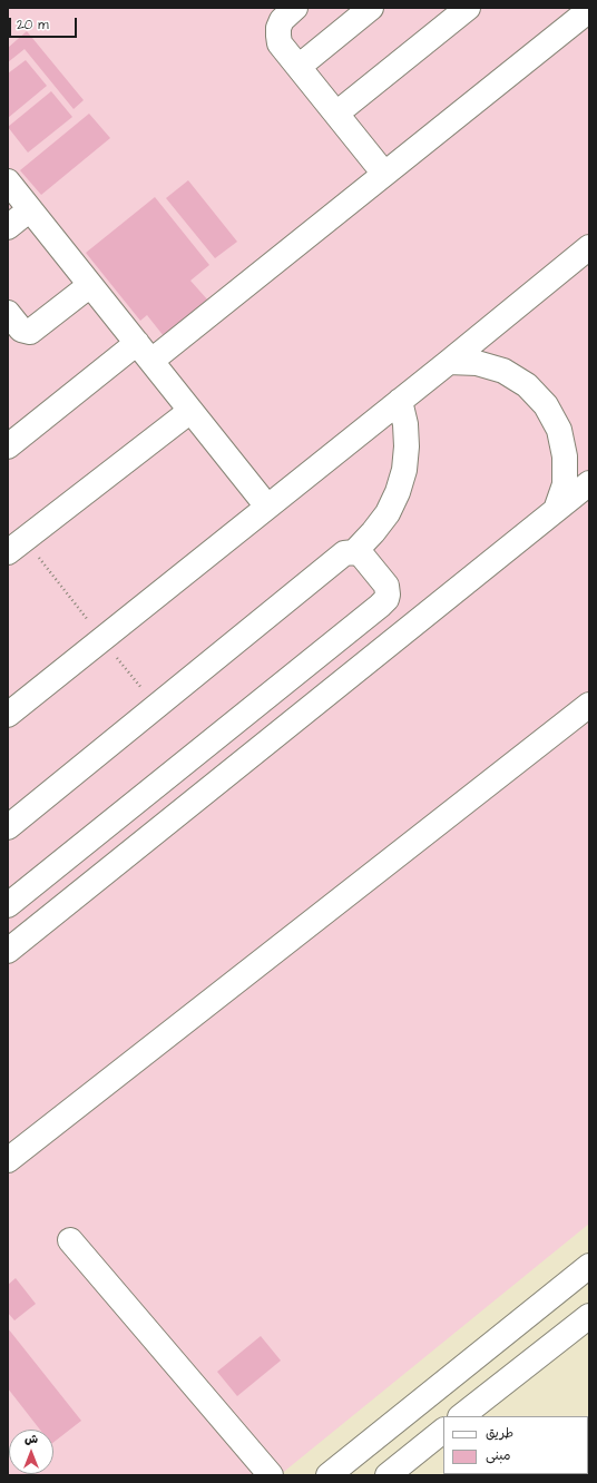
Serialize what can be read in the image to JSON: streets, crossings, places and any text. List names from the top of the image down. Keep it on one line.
{"legend":["طريق","مبنى"],"scale_bar":"20 m","north":"top"}
